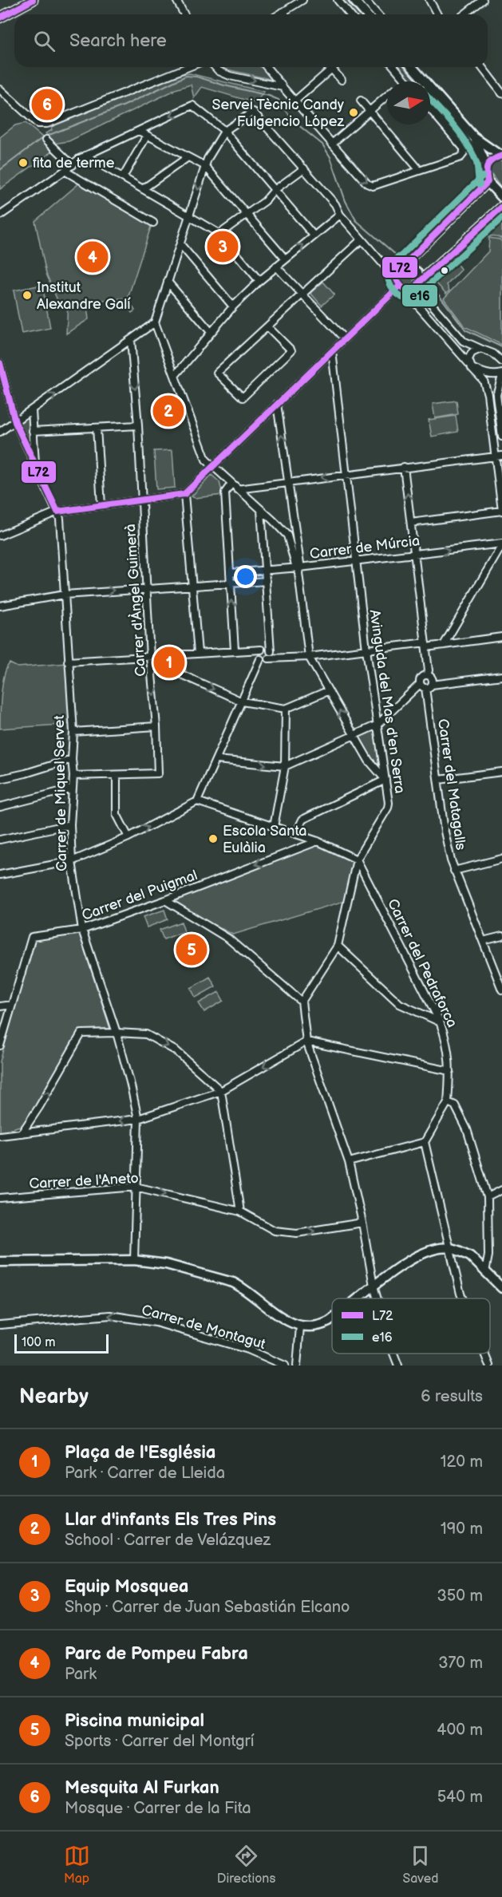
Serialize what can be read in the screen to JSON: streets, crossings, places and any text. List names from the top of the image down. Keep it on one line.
{"streets":{"street":["Carrer de Múrcia","Carrer d'Àngel Guimerà","Avinguda del Mas d'en Serra","Carrer del Matagalls","Carrer de Miquel Servet","Carrer del Puigmal","Carrer del Pedraforca","Carrer de l'Aneto","Carrer de Montagut"]},"crossings":[["Carrer de Múrcia","Avinguda del Mas d'en Serra"],["Avinguda del Mas d'en Serra","Carrer del Pedraforca"],["Carrer de Miquel Servet","Carrer del Puigmal"],["Carrer de Miquel Servet","Carrer de l'Aneto"]],"one_way":["Carrer del Puigmal","Carrer de l'Aneto","Carrer de Montagut"],"places":["Servei Tècnic Candy Fulgencio López","fita de terme","Institut Alexandre Galí","Escola Santa Eulàlia"],"lines":["transit line L72","transit line e16"],"legend":["L72","e16"],"scale_bar":"100 m","north":"right","page":{"search":"Search here","pins":["6","3","4","2","1","5"],"scale":"100 m","heading":["Nearby","6 results"],"list":[{"mark":"1","name":"Plaça de l'Església","note":"Park · Carrer de Lleida","value":"120 m"},{"mark":"2","name":"Llar d'infants Els Tres Pins","note":"School · Carrer de Velázquez","value":"190 m"},{"mark":"3","name":"Equip Mosquea","note":"Shop · Carrer de Juan Sebastián Elcano","value":"350 m"},{"mark":"4","name":"Parc de Pompeu Fabra","note":"Park","value":"370 m"},{"mark":"5","name":"Piscina municipal","note":"Sports · Carrer del Montgrí","value":"400 m"},{"mark":"6","name":"Mesquita Al Furkan","note":"Mosque · Carrer de la Fita","value":"540 m"}],"nav":["Map","Directions","Saved"]}}
